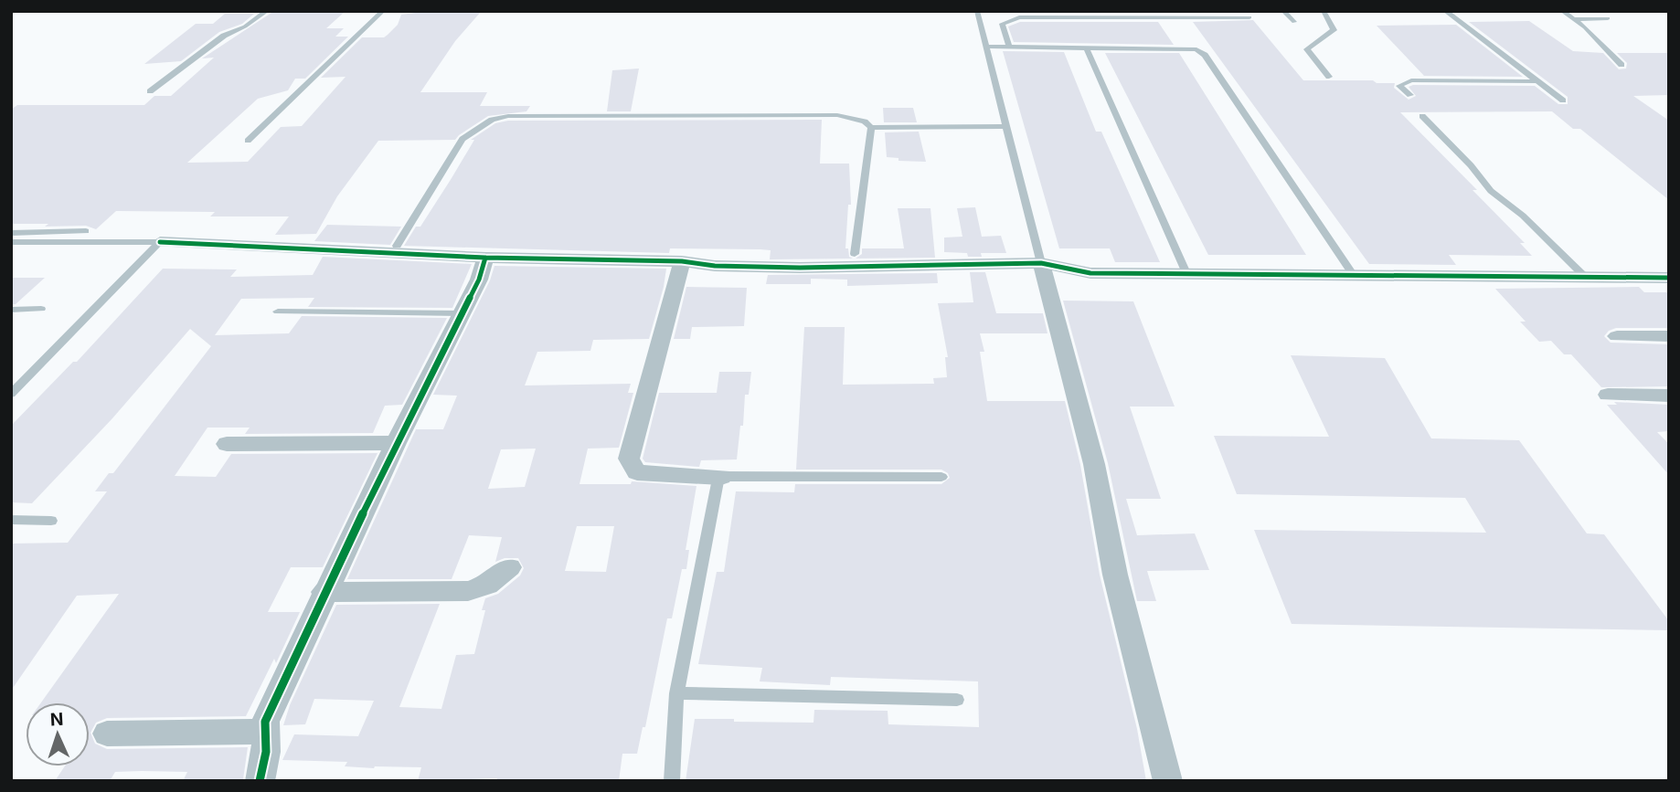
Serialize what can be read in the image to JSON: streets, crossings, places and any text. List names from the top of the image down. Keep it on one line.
{"north":"top"}
